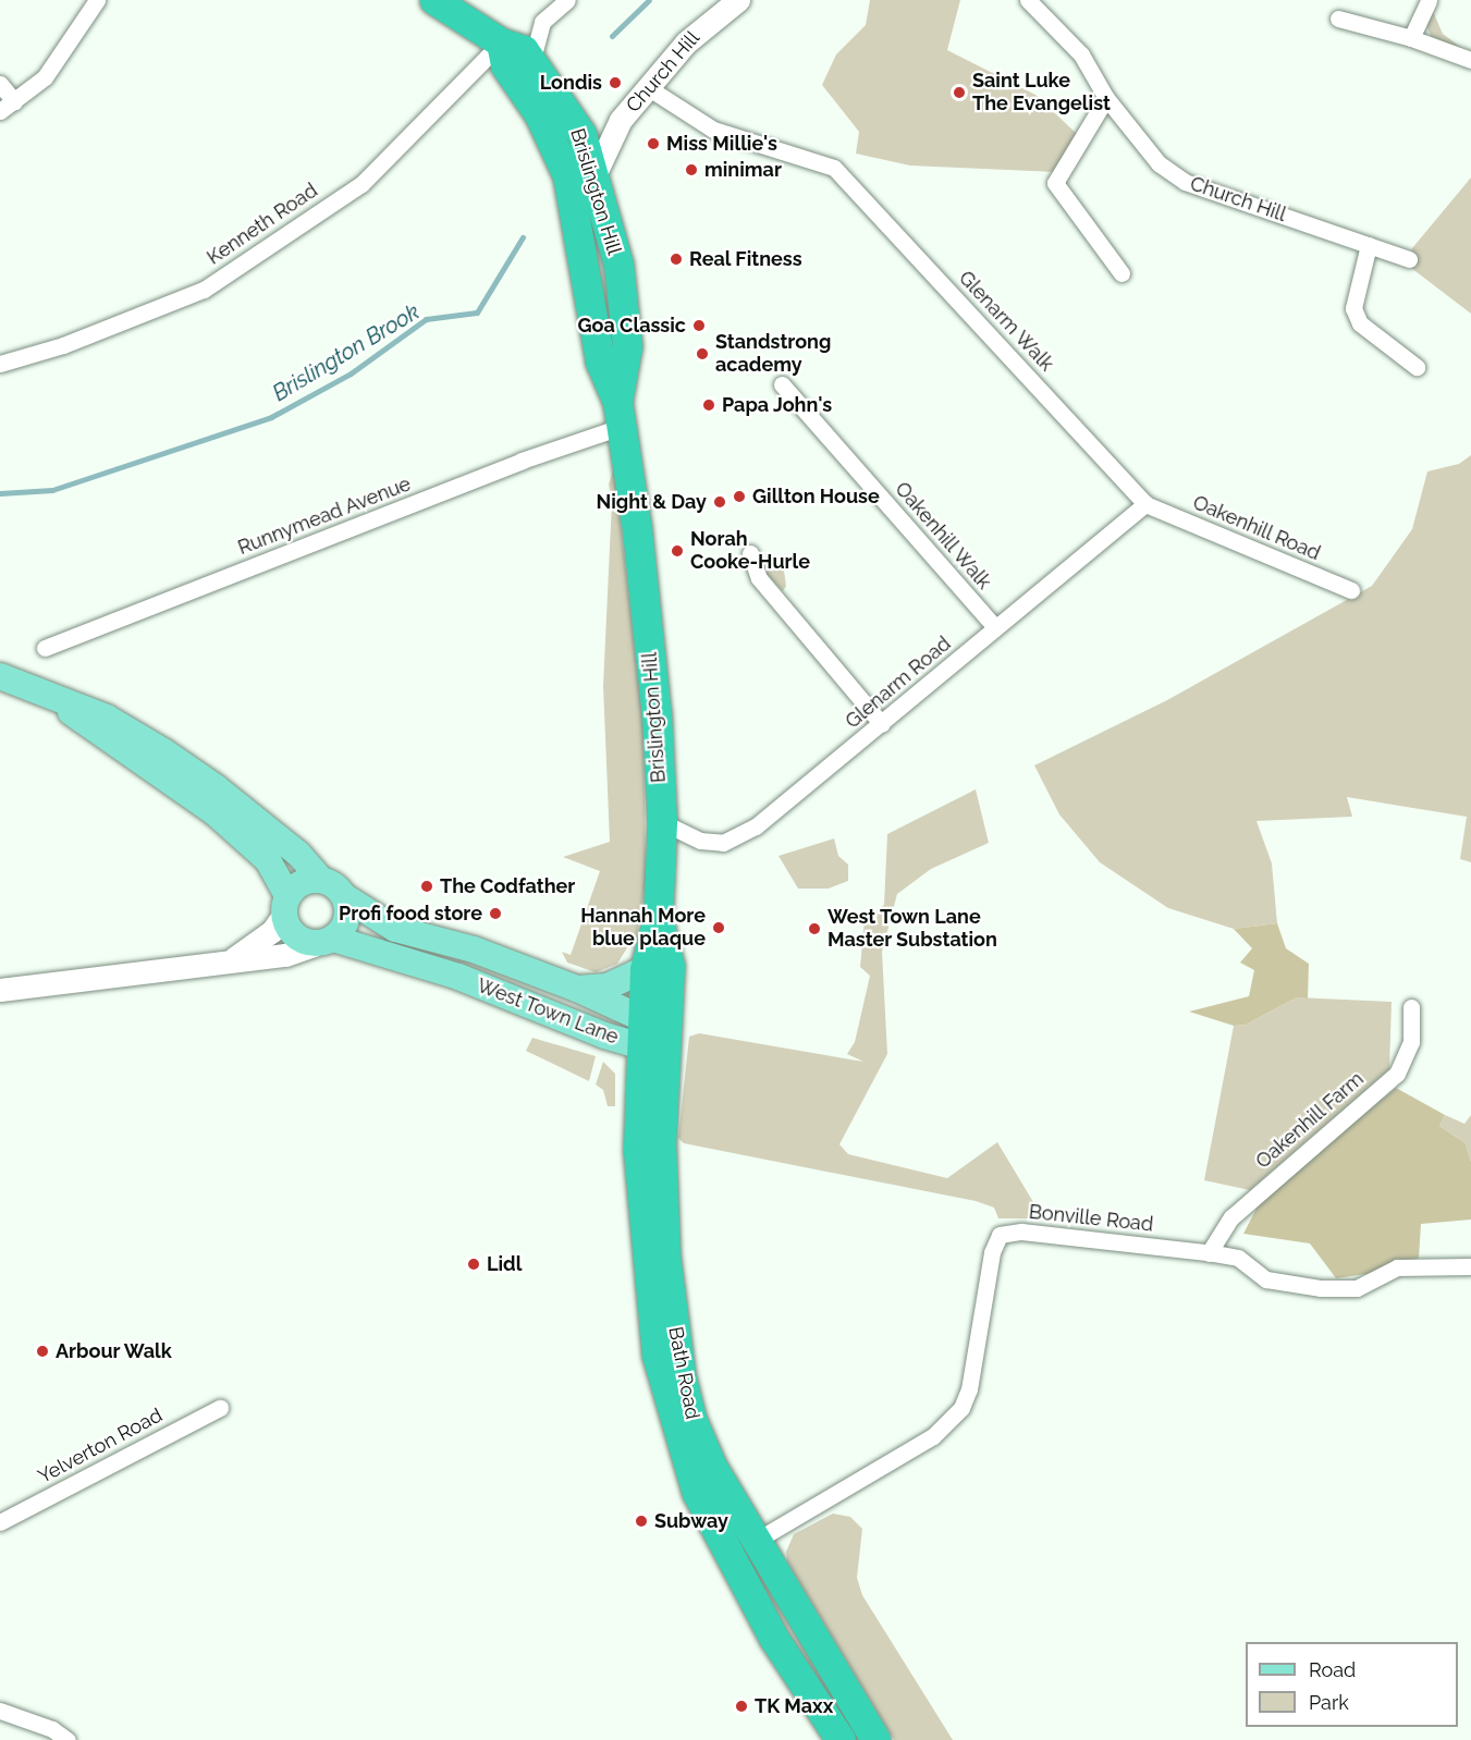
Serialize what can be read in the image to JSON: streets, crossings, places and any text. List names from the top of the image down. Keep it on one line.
{"streets":{"highway":["Brislington Hill","Bath Road"],"main road":["Church Hill","West Town Lane"],"street":["Kenneth Road","Glenarm Walk","Runnymead Avenue","Oakenhill Road","Oakenhill Walk","Glenarm Road","Oakenhill Farm","Bonville Road","Yelverton Road"]},"crossings":[["Church Hill","Brislington Hill"],["Church Hill","Glenarm Walk"],["Brislington Hill","Kenneth Road"],["Brislington Hill","Runnymead Avenue"],["Brislington Hill","Glenarm Road"],["Brislington Hill","West Town Lane"],["Brislington Hill","Bath Road"],["Glenarm Walk","Oakenhill Road"],["Glenarm Walk","Glenarm Road"],["Oakenhill Road","Glenarm Road"],["Oakenhill Walk","Glenarm Road"],["West Town Lane","Bath Road"],["Oakenhill Farm","Bonville Road"],["Bonville Road","Bath Road"]],"water":["Brislington Brook"],"places":["Londis","Saint Luke The Evangelist","Miss Millie's","minimar","Real Fitness","Goa Classic","Standstrong academy","Papa John's","Gillton House","Night & Day","Norah Cooke-Hurle","The Codfather","Profi food store","Hannah More blue plaque","West Town Lane Master Substation","Lidl","Arbour Walk","Subway","TK Maxx"],"legend":["Road","Park"]}
